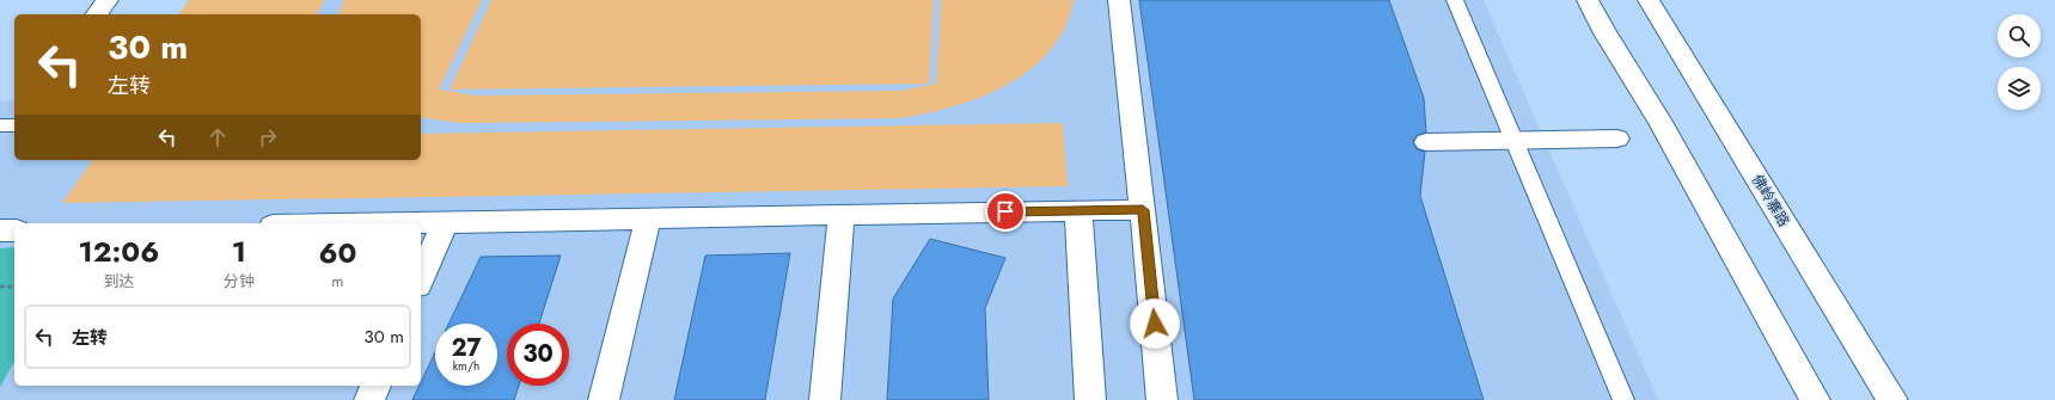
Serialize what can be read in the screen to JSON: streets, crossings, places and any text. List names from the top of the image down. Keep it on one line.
{"streets":{"street":["佛岭寨路"]},"page":{"turn":["30 m","左转"],"eta":["12:06","到达","1","分钟","60","m"],"list":[{"name":"左转","value":"30 m"}],"speed":"27 km/h","limit":"30"}}
